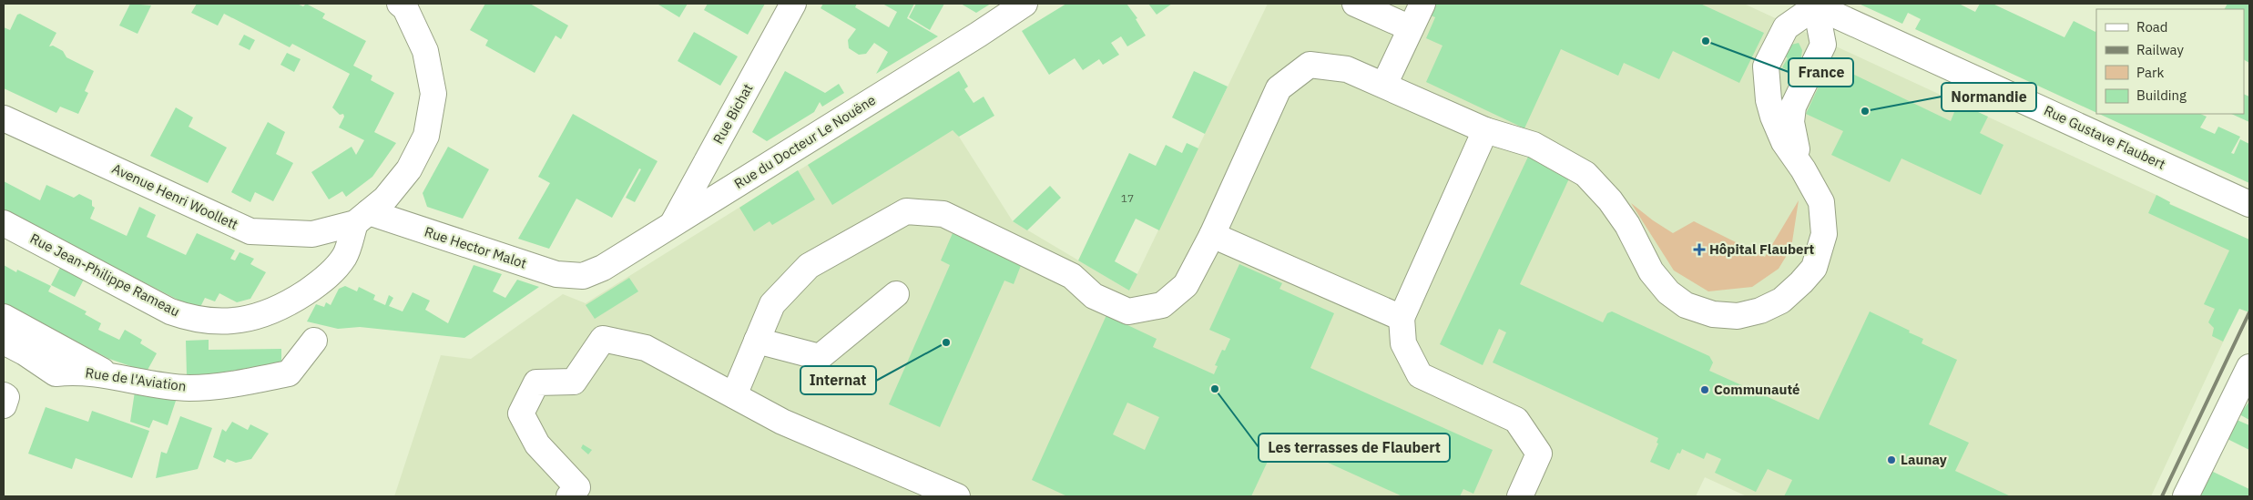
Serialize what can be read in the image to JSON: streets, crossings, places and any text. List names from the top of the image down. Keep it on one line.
{"streets":{"street":["Rue Bichat","Rue Gustave Flaubert","Rue du Docteur Le Nouëne","Avenue Henri Woollett","Rue Hector Malot","Rue Jean-Philippe Rameau","Rue de l'Aviation"]},"crossings":[["Rue Bichat","Rue du Docteur Le Nouëne"],["Rue du Docteur Le Nouëne","Rue Hector Malot"],["Avenue Henri Woollett","Rue Hector Malot"],["Avenue Henri Woollett","Rue Jean-Philippe Rameau"],["Rue Hector Malot","Rue Jean-Philippe Rameau"]],"places":{"other":["France","Normandie","Internat","Les terrasses de Flaubert","Communauté","Launay"],"health":["Hôpital Flaubert"]},"house_numbers":["17"],"legend":["Road","Railway","Park","Building"]}
